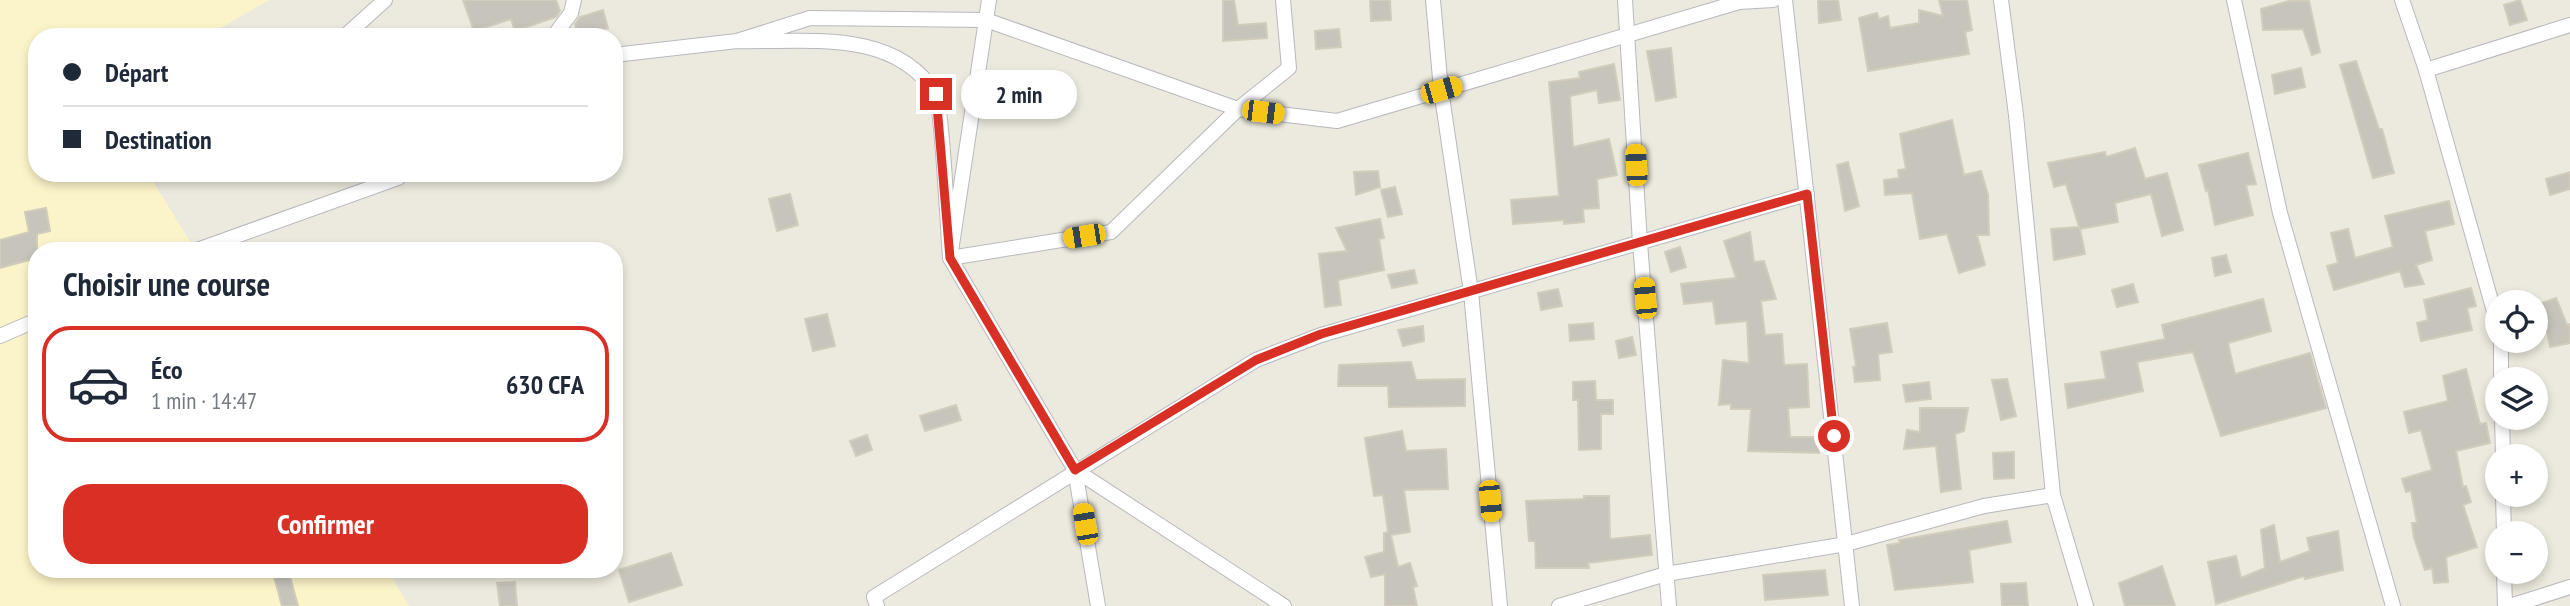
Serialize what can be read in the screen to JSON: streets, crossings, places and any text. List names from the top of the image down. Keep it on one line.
{"page":{"banner":["Départ","Destination"],"bubble":"2 min","heading":"Choisir une course","map_buttons":["+","−"],"list":[{"name":"Éco","note":"1 min · 14:47","value":"630 CFA"}],"buttons":"Confirmer"}}
